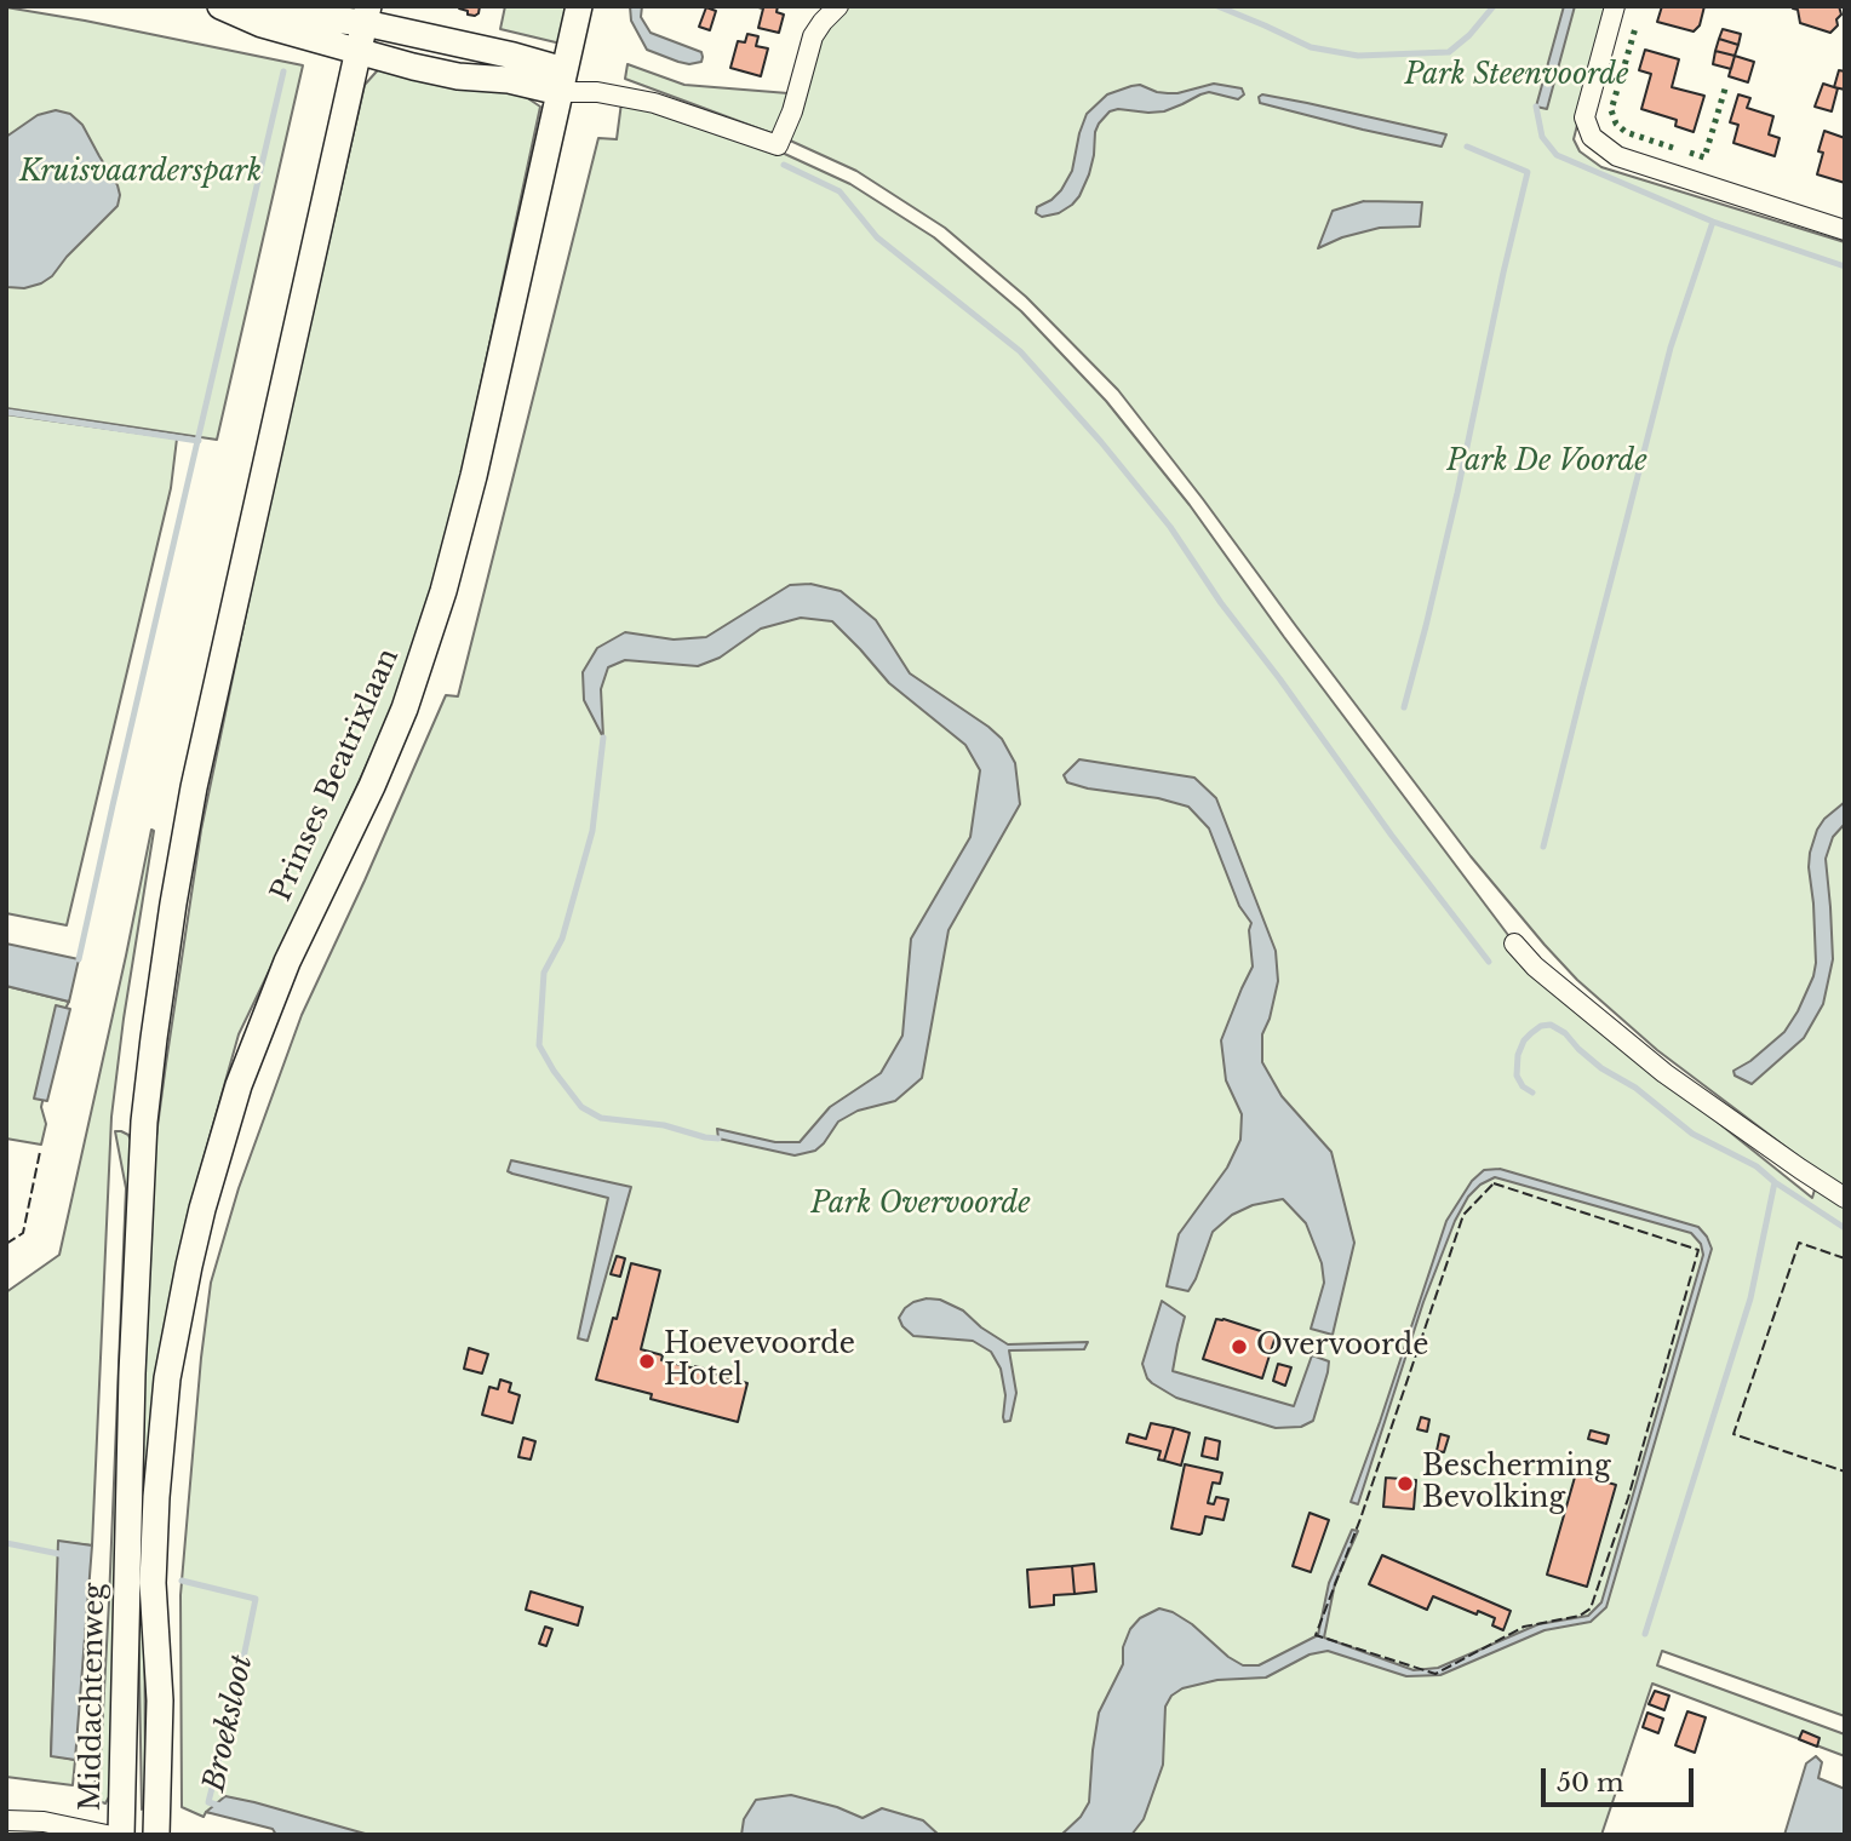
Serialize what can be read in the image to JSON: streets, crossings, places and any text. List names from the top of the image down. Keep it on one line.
{"streets":{"main road":["Prinses Beatrixlaan","Middachtenweg"]},"crossings":[["Prinses Beatrixlaan","Middachtenweg"]],"water":["Broeksloot"],"parks":["Park Steenvoorde","Kruisvaarderspark","Park De Voorde","Park Overvoorde"],"places":["Overvoorde","Hoevevoorde Hotel","Bescherming Bevolking"],"scale_bar":"50 m"}
